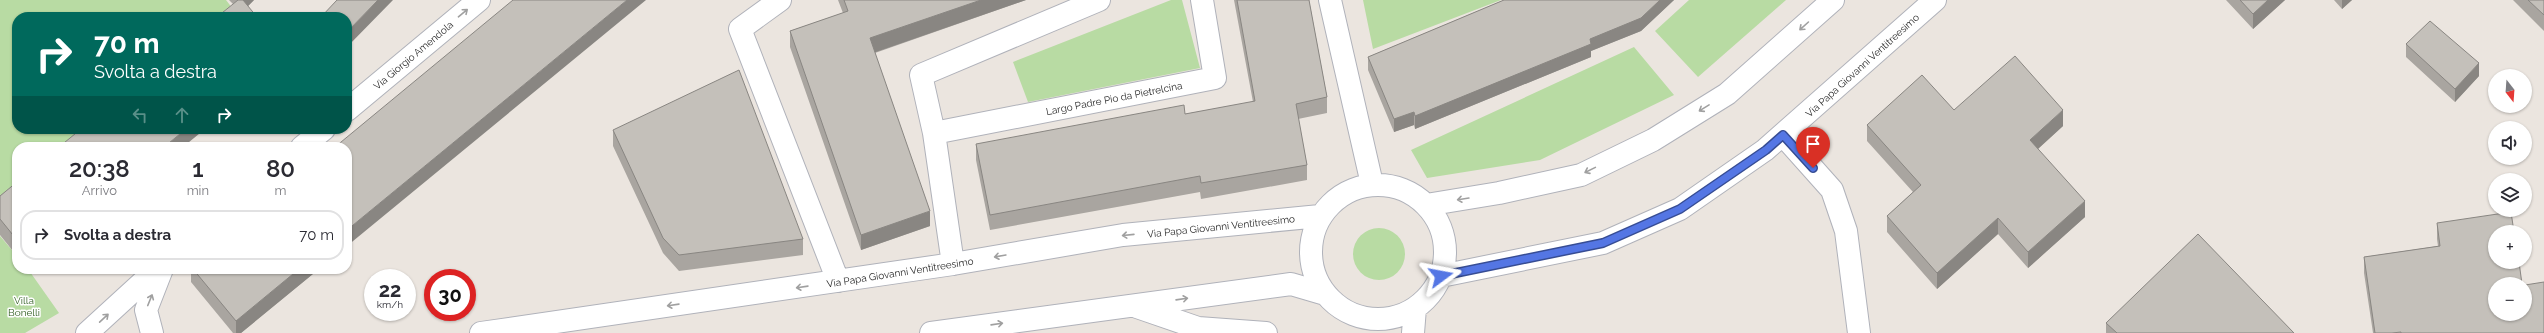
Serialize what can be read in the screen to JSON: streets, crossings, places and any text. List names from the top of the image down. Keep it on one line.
{"streets":{"street":["Via Giorgio Amendola","Via Papa Giovanni Ventitreesimo","Largo Padre Pio da Pietrelcina"]},"one_way":["Via Giorgio Amendola"],"parks":["Villa Bonelli"],"north":"bottom","page":{"turn":["70 m","Svolta a destra"],"map_buttons":["+","−"],"eta":["20:38","Arrivo","1","min","80","m"],"list":[{"name":"Svolta a destra","value":"70 m"}],"speed":"22 km/h","limit":"30"}}
